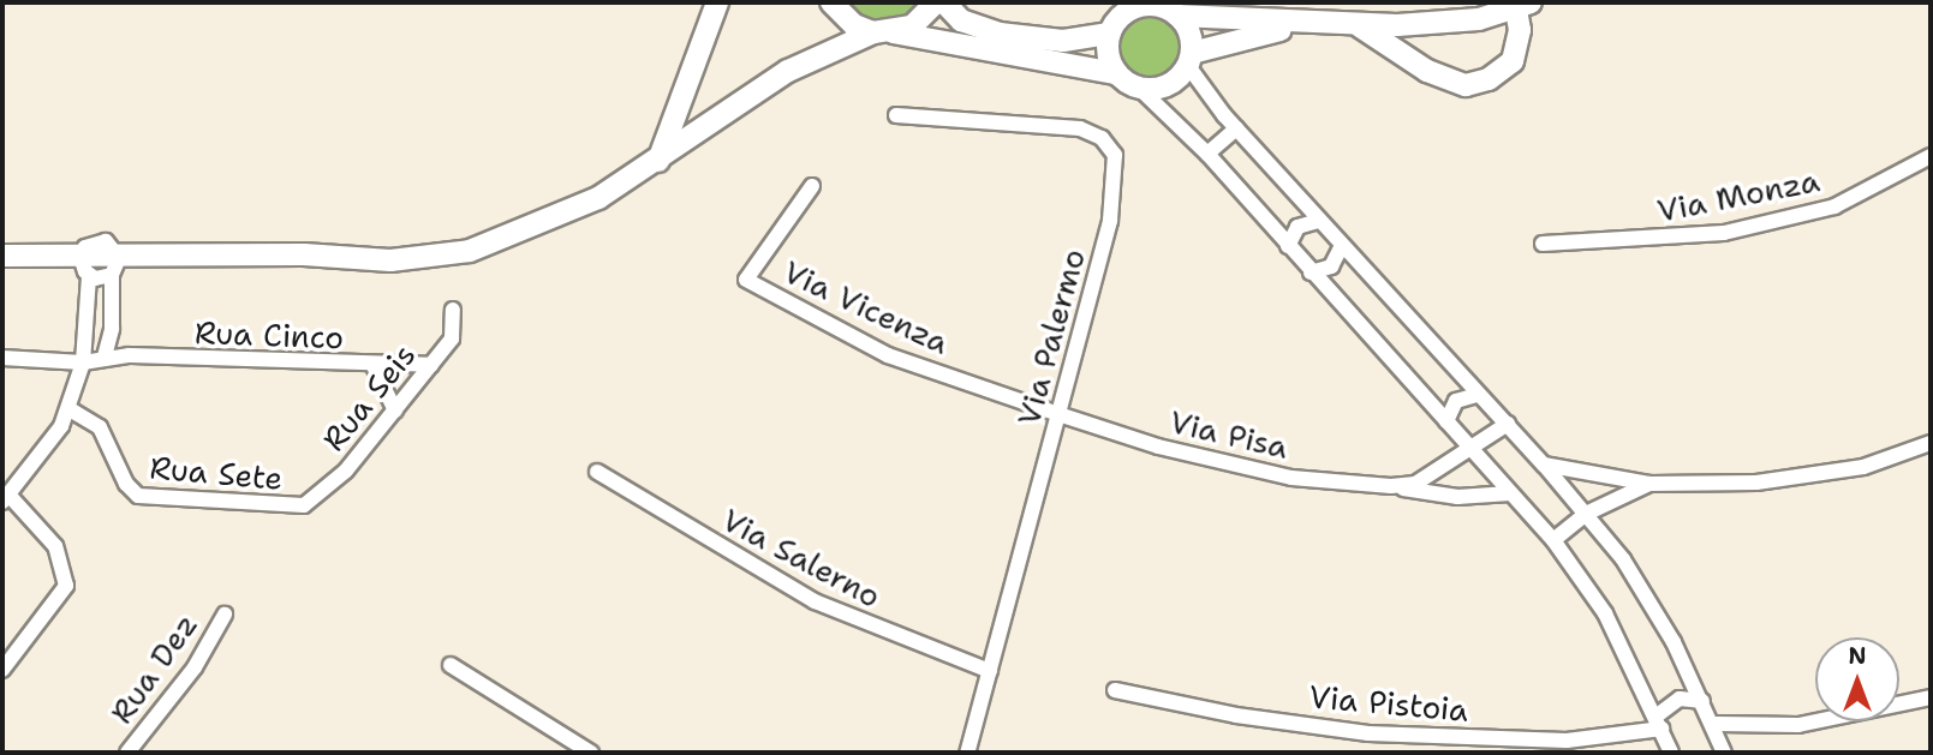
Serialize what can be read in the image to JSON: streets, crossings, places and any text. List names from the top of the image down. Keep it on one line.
{"streets":{"street":["Via Monza","Via Vicenza","Rua Cinco","Via Palermo","Rua Seis","Via Pisa","Rua Sete","Via Salerno","Rua Dez","Via Pistoia"]},"crossings":[["Via Vicenza","Via Palermo"],["Via Vicenza","Via Pisa"],["Rua Cinco","Rua Seis"],["Via Palermo","Via Pisa"],["Via Palermo","Via Salerno"],["Rua Seis","Rua Sete"]],"north":"top"}
